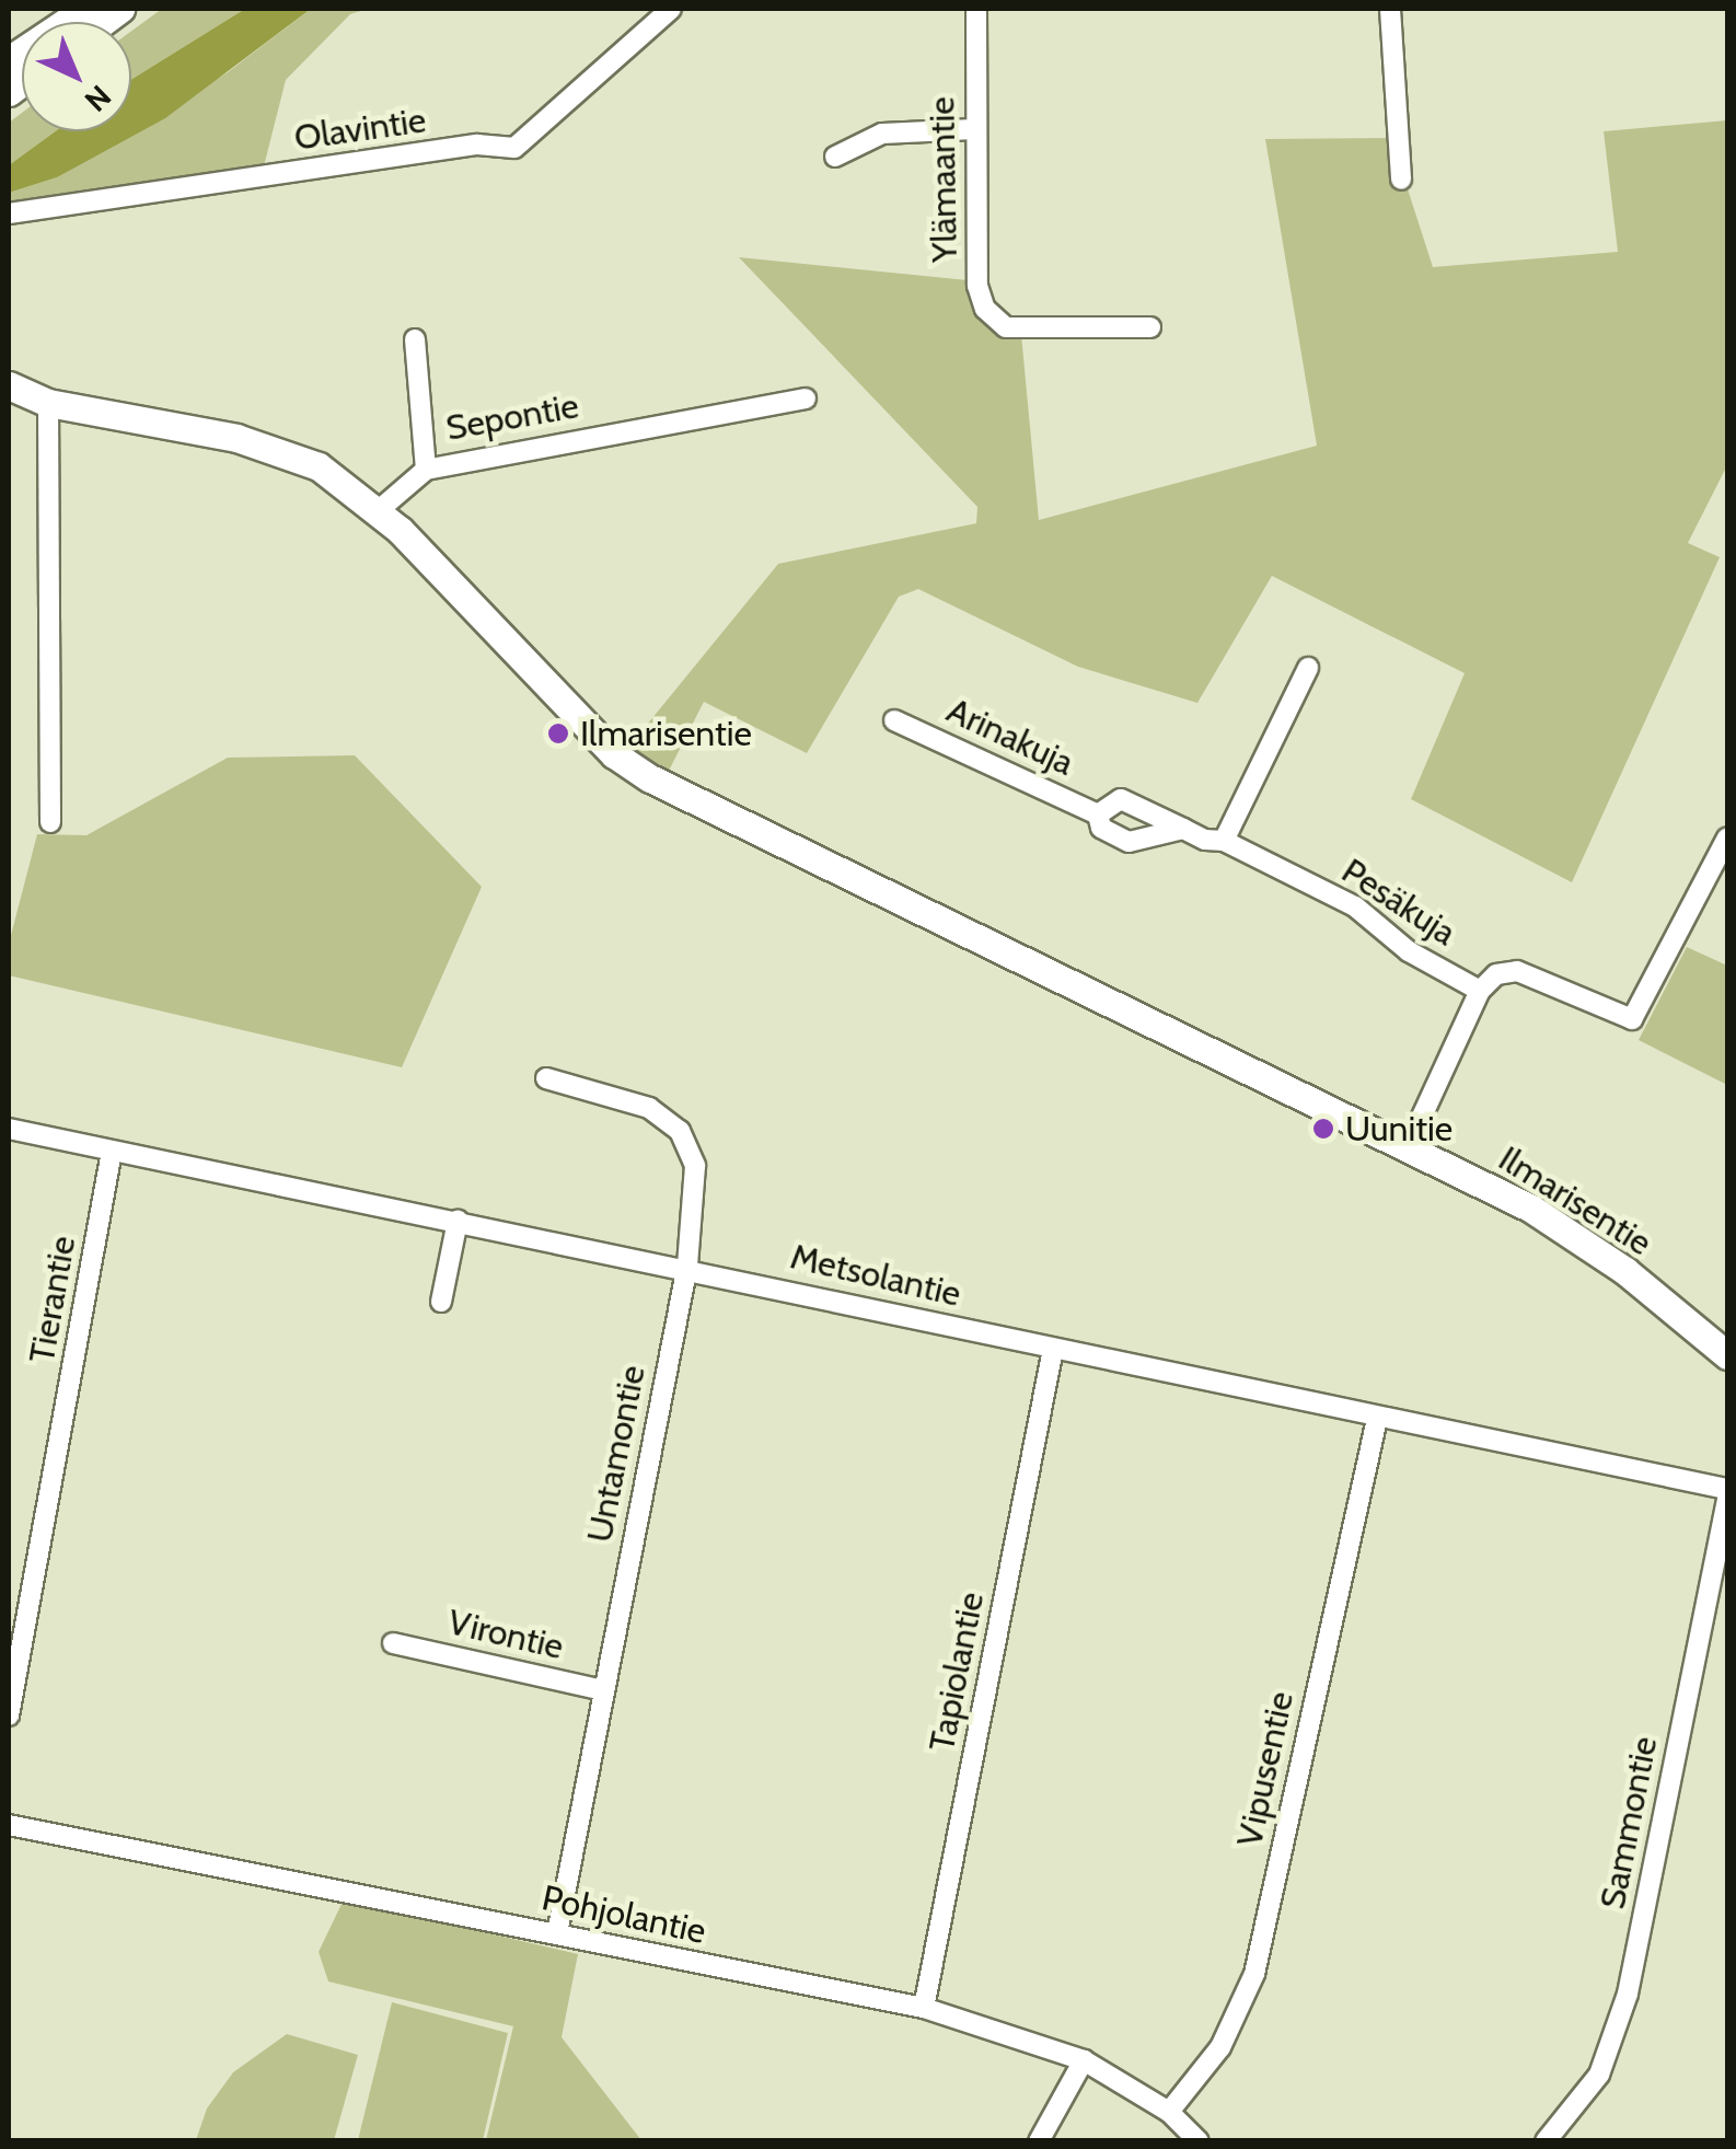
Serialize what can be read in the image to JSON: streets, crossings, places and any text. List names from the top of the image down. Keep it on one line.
{"streets":{"street":["Olavintie","Ylämaantie","Sepontie","Arinakuja","Pesäkuja","Ilmarisentie","Metsolantie","Tierantie","Untamontie","Virontie","Tapiolantie","Vipusentie","Sammontie","Pohjolantie"]},"crossings":[["Sepontie","Ilmarisentie"],["Arinakuja","Pesäkuja"],["Metsolantie","Tierantie"],["Metsolantie","Untamontie"],["Metsolantie","Tapiolantie"],["Metsolantie","Vipusentie"],["Untamontie","Virontie"],["Untamontie","Pohjolantie"],["Tapiolantie","Pohjolantie"],["Vipusentie","Pohjolantie"]],"places":["Ilmarisentie","Uunitie"],"north":"bottom right"}
